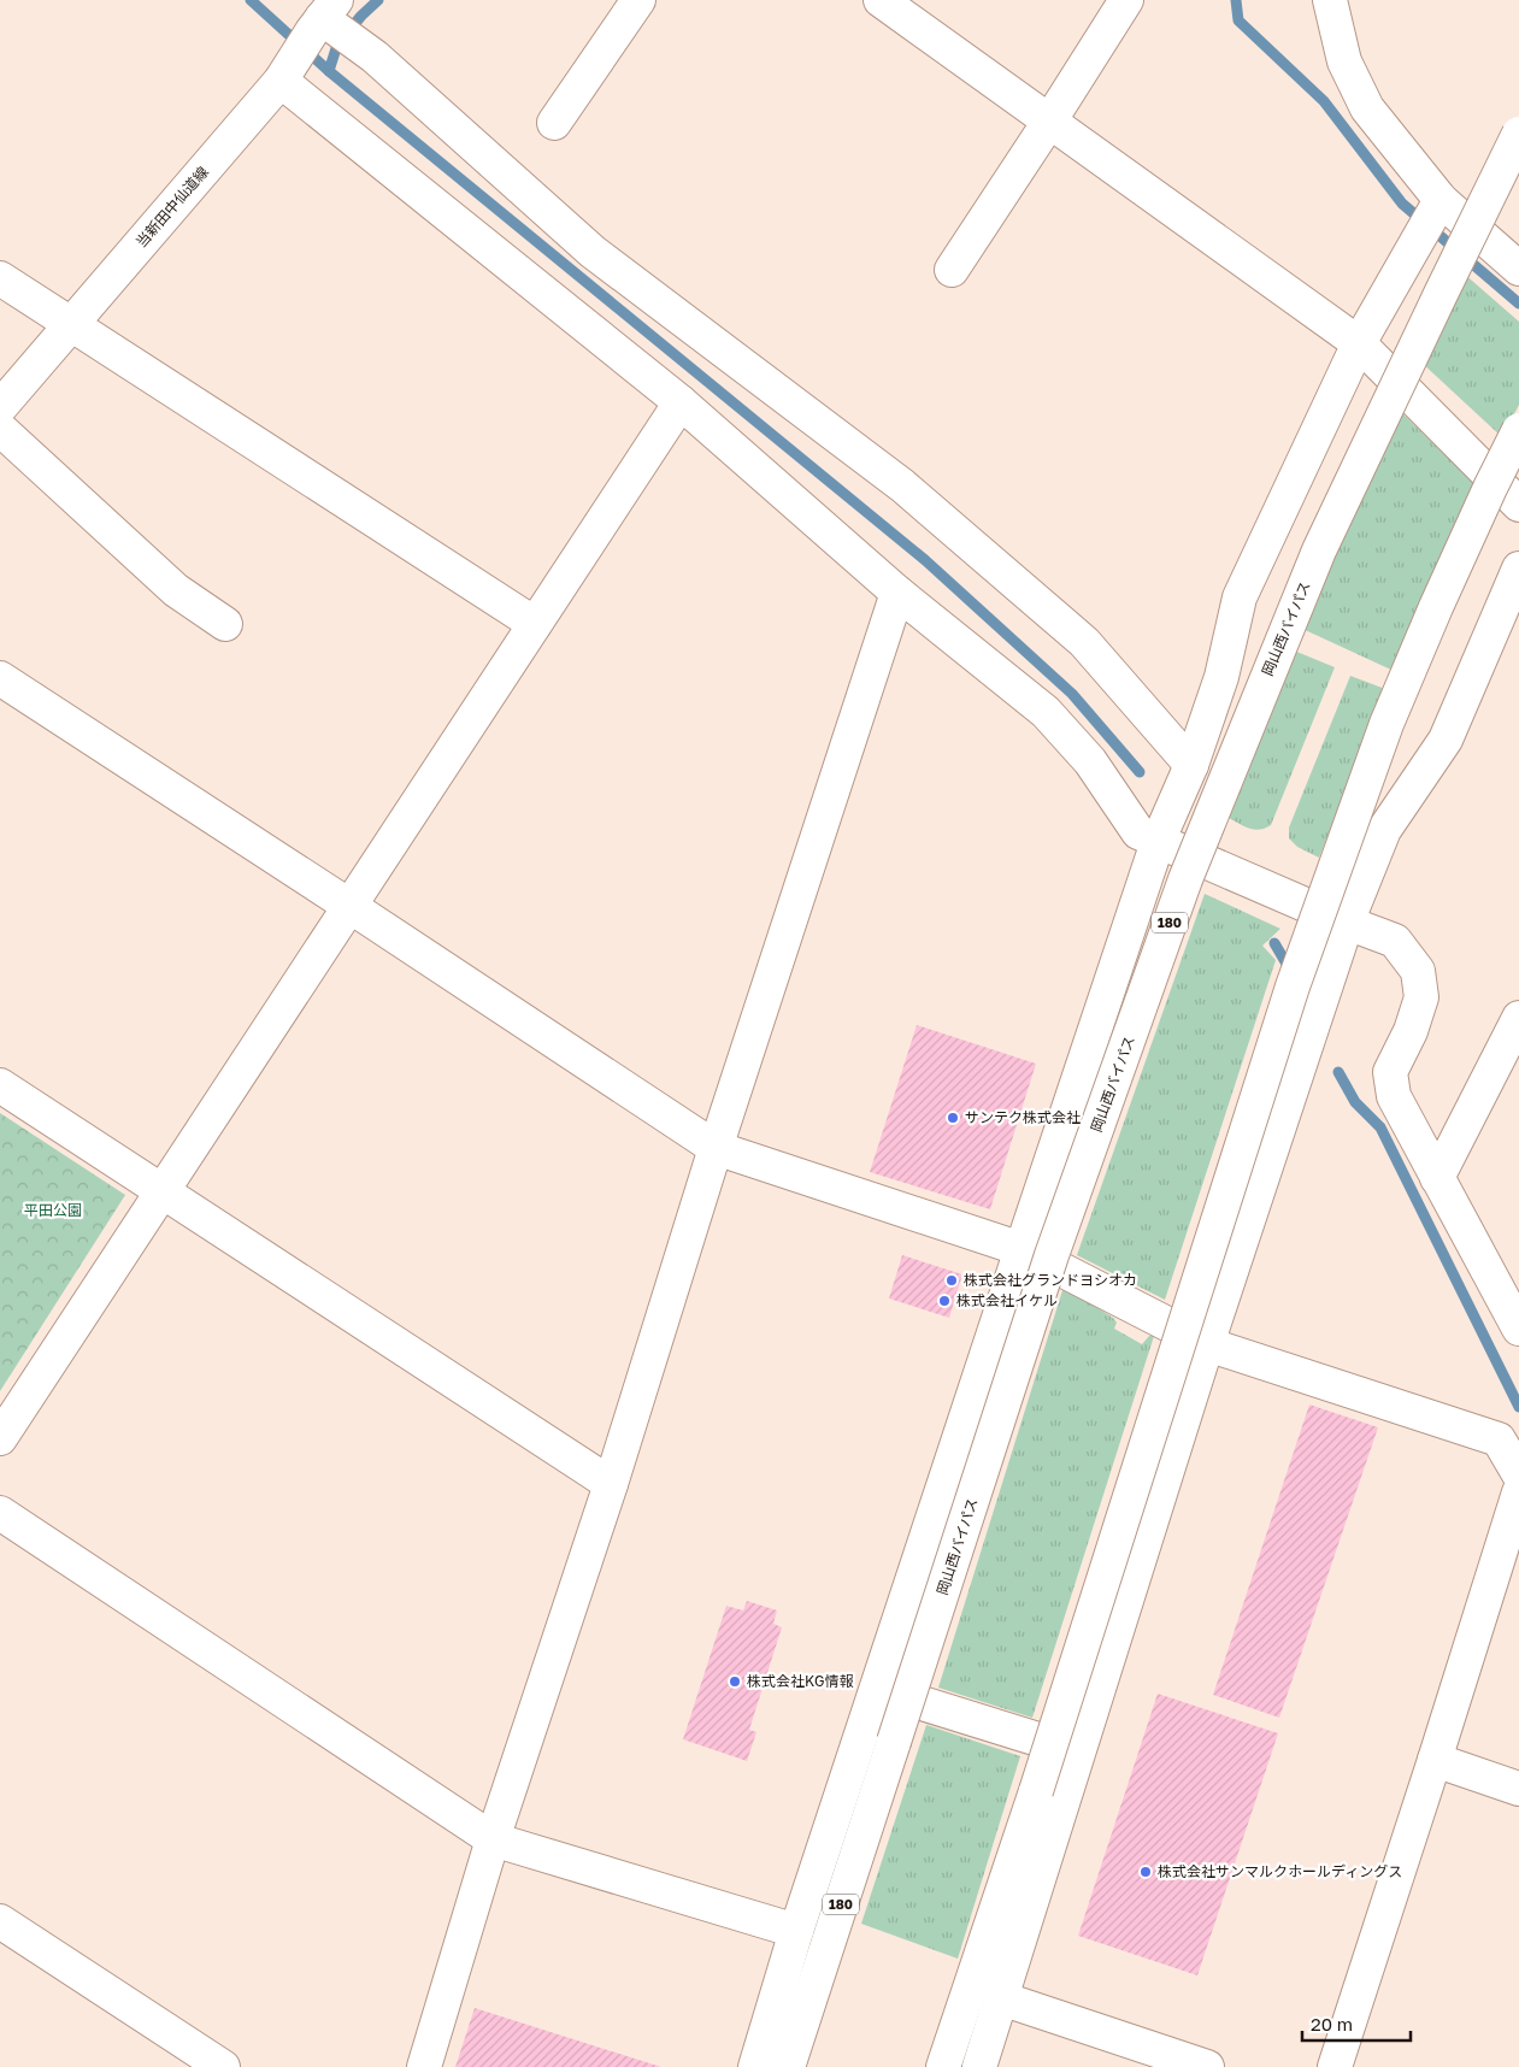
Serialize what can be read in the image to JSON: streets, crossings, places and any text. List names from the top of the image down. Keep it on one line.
{"streets":{"main road":["当新田中仙道線","岡山西バイパス","180"]},"parks":["平田公園"],"places":["サンテク株式会社","株式会社グランドヨシオカ","株式会社イケル","株式会社KG情報","株式会社サンマルクホールディングス"],"scale_bar":"20 m"}
